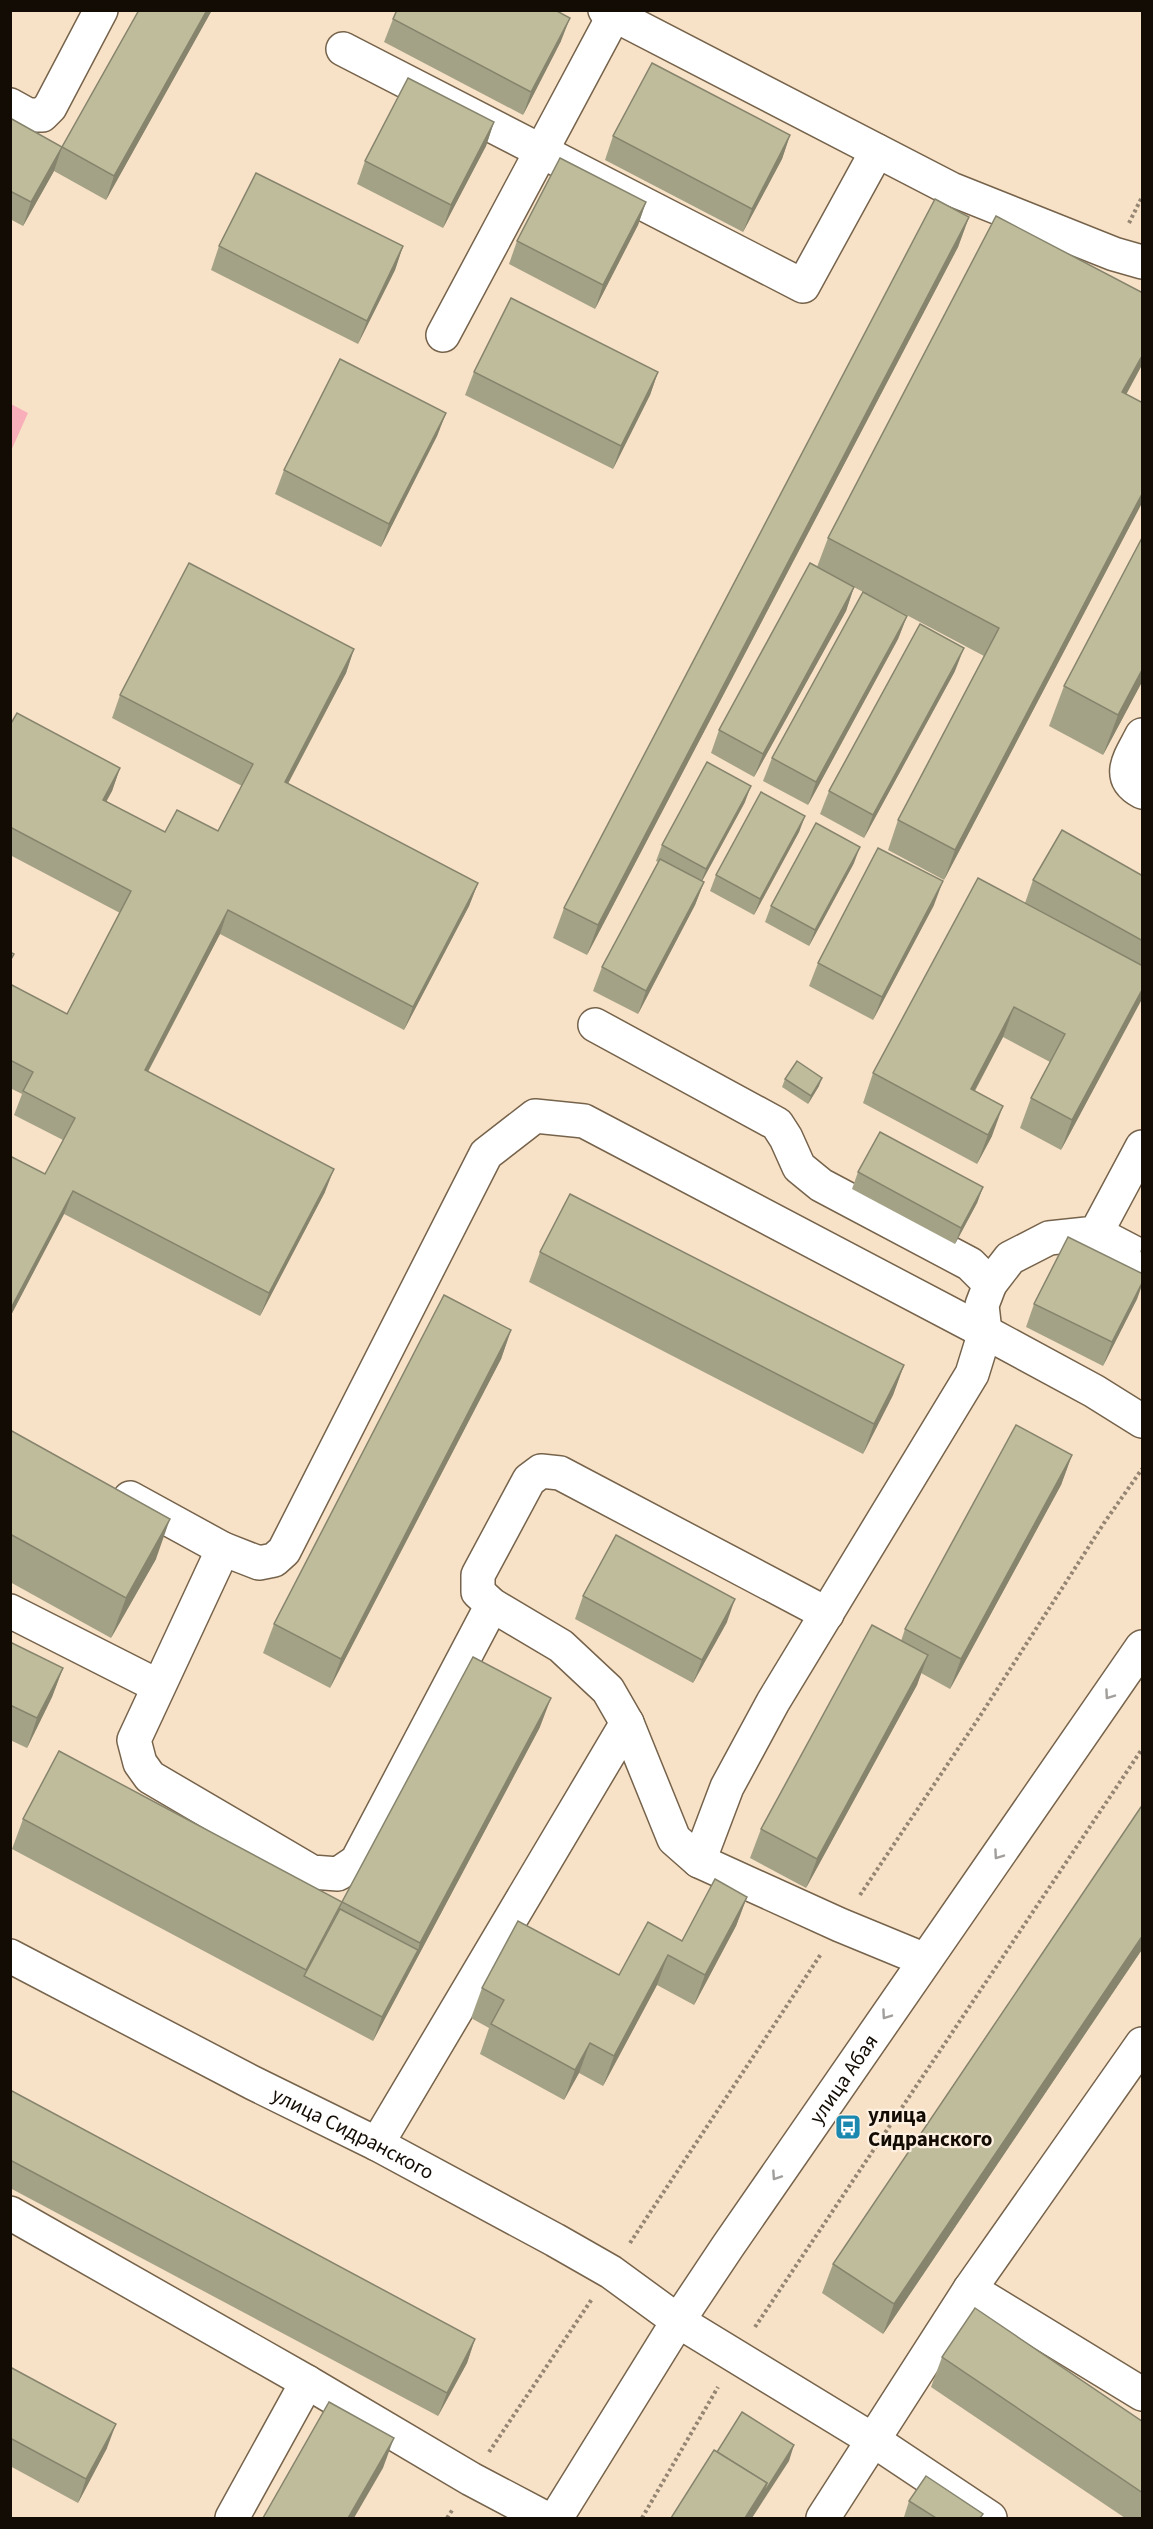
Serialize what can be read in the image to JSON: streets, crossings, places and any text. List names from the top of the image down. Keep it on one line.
{"streets":{"street":["улица Абая","улица Сидранского"]},"crossings":[["улица Абая","улица Сидранского"]],"places":{"bus stop":["улица Сидранского"]}}
